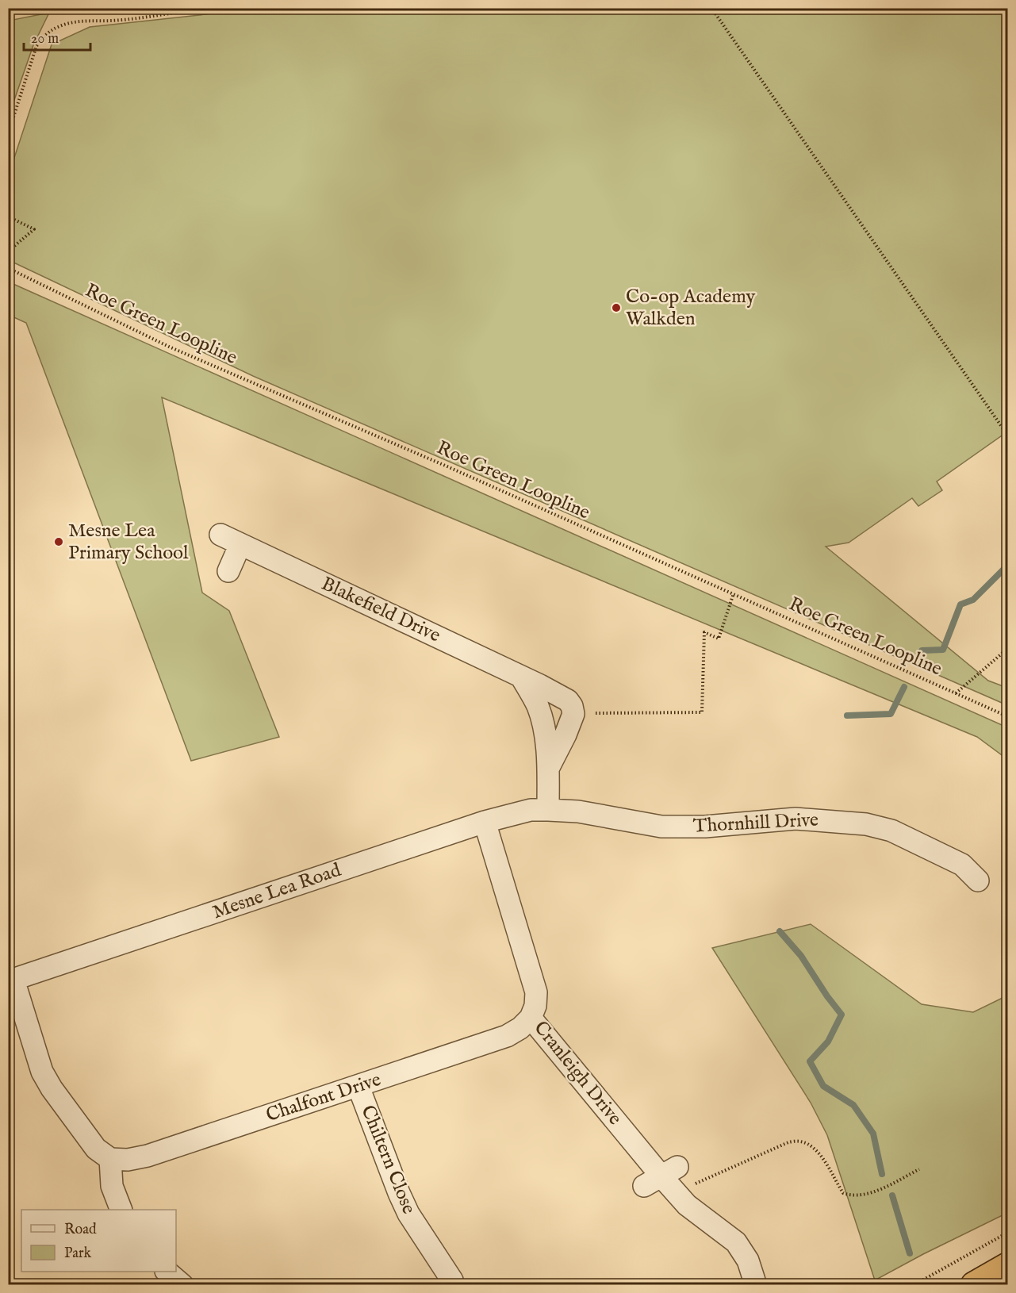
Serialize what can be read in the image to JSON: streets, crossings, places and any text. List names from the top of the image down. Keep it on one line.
{"streets":{"street":["Blakefield Drive","Thornhill Drive","Mesne Lea Road","Cranleigh Drive","Chalfont Drive","Chiltern Close"],"path":["Roe Green Loopline"]},"crossings":[["Thornhill Drive","Mesne Lea Road"],["Mesne Lea Road","Cranleigh Drive"],["Cranleigh Drive","Chalfont Drive"],["Chalfont Drive","Chiltern Close"]],"places":["Co-op Academy Walkden","Mesne Lea Primary School"],"legend":["Road","Park"],"scale_bar":"20 m"}
